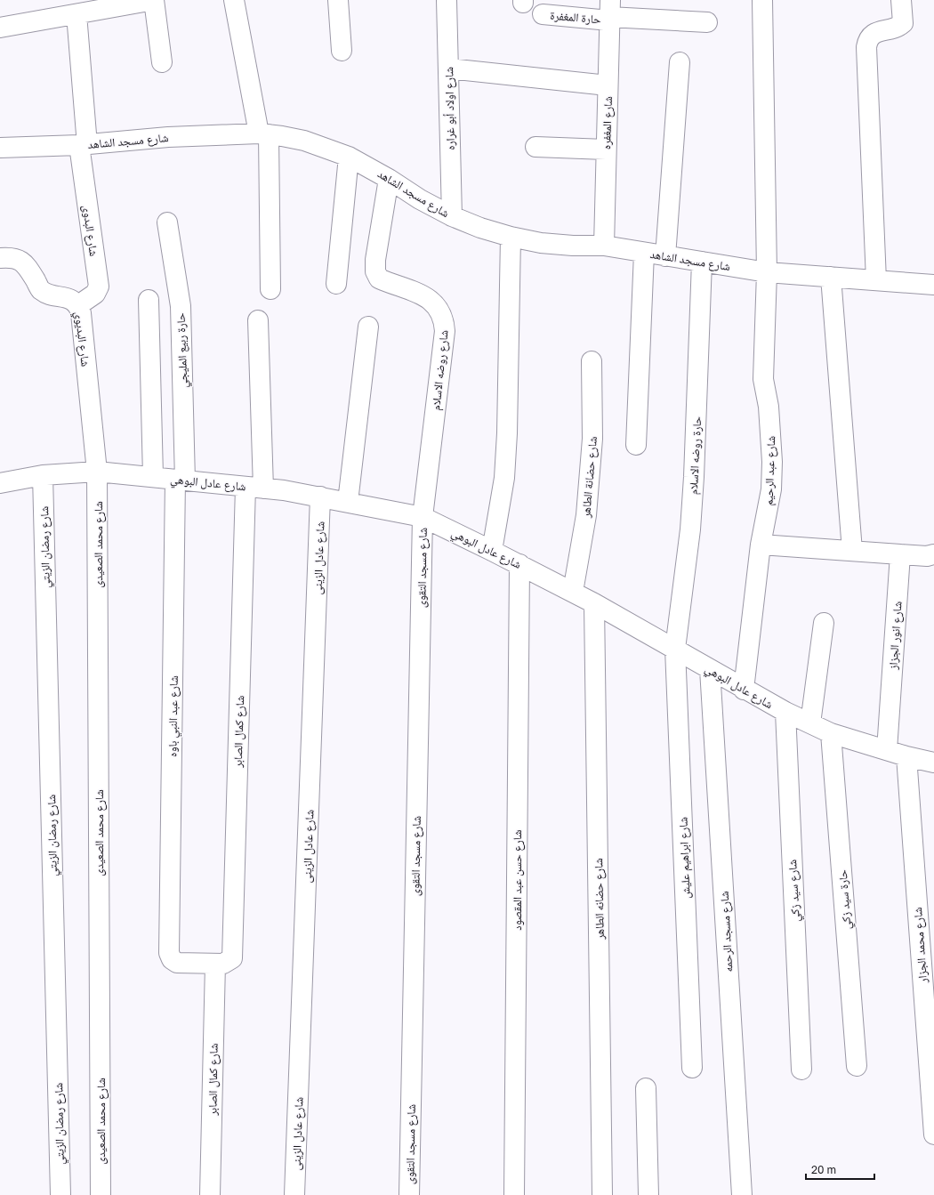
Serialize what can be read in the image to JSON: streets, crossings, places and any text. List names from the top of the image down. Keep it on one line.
{"streets":{"street":["حارة المغفرة","شارع اولاد أبو غراره","شارع المغفره","شارع مسجد الشاهد","شارع البدوى","شارع البديوي","حارة ربيع المليجي","شارع روضه الاسلام","حارة روضه الاسلام","شارع عبد الرحيم","شارع حضانة الطاهر","شارع عادل البوهي","شارع محمد الصعيدى","شارع رمضان الزيتي","شارع عادل الزينى","شارع مسجد التقوى","شارع انور الجزاز","شارع عبد النبي باوه","شارع كمال الصابر","شارع ابراهيم عليش","شارع حسن عبد المقصود","شارع سيد زكي","شارع حضانه الطاهر","حارة سيد زكي","شارع مسجد الرحمه","شارع محمد الجزار"]},"crossings":[["حارة المغفرة","شارع المغفره"],["شارع اولاد أبو غراره","شارع مسجد الشاهد"],["شارع المغفره","شارع مسجد الشاهد"],["شارع مسجد الشاهد","شارع البدوى"],["شارع مسجد الشاهد","شارع روضه الاسلام"],["شارع مسجد الشاهد","حارة روضه الاسلام"],["شارع مسجد الشاهد","شارع عبد الرحيم"],["شارع البدوى","شارع البديوي"],["شارع البديوي","شارع عادل البوهي"],["شارع البديوي","شارع محمد الصعيدى"],["حارة ربيع المليجي","شارع عادل البوهي"],["حارة ربيع المليجي","شارع عبد النبي باوه"],["شارع روضه الاسلام","شارع عادل البوهي"],["شارع روضه الاسلام","شارع مسجد التقوى"],["حارة روضه الاسلام","شارع عادل البوهي"],["حارة روضه الاسلام","شارع ابراهيم عليش"],["شارع عبد الرحيم","شارع عادل البوهي"],["شارع حضانة الطاهر","شارع عادل البوهي"],["شارع عادل البوهي","شارع محمد الصعيدى"],["شارع عادل البوهي","شارع رمضان الزيتي"],["شارع عادل البوهي","شارع عادل الزينى"],["شارع عادل البوهي","شارع مسجد التقوى"],["شارع عادل البوهي","شارع انور الجزاز"],["شارع عادل البوهي","شارع عبد النبي باوه"],["شارع عادل البوهي","شارع كمال الصابر"],["شارع عادل البوهي","شارع ابراهيم عليش"],["شارع عادل البوهي","شارع حسن عبد المقصود"],["شارع عادل البوهي","شارع سيد زكي"],["شارع عادل البوهي","شارع حضانه الطاهر"],["شارع عادل البوهي","حارة سيد زكي"],["شارع عادل البوهي","شارع مسجد الرحمه"],["شارع عادل البوهي","شارع محمد الجزار"],["شارع عبد النبي باوه","شارع كمال الصابر"]],"scale_bar":"20 m"}
